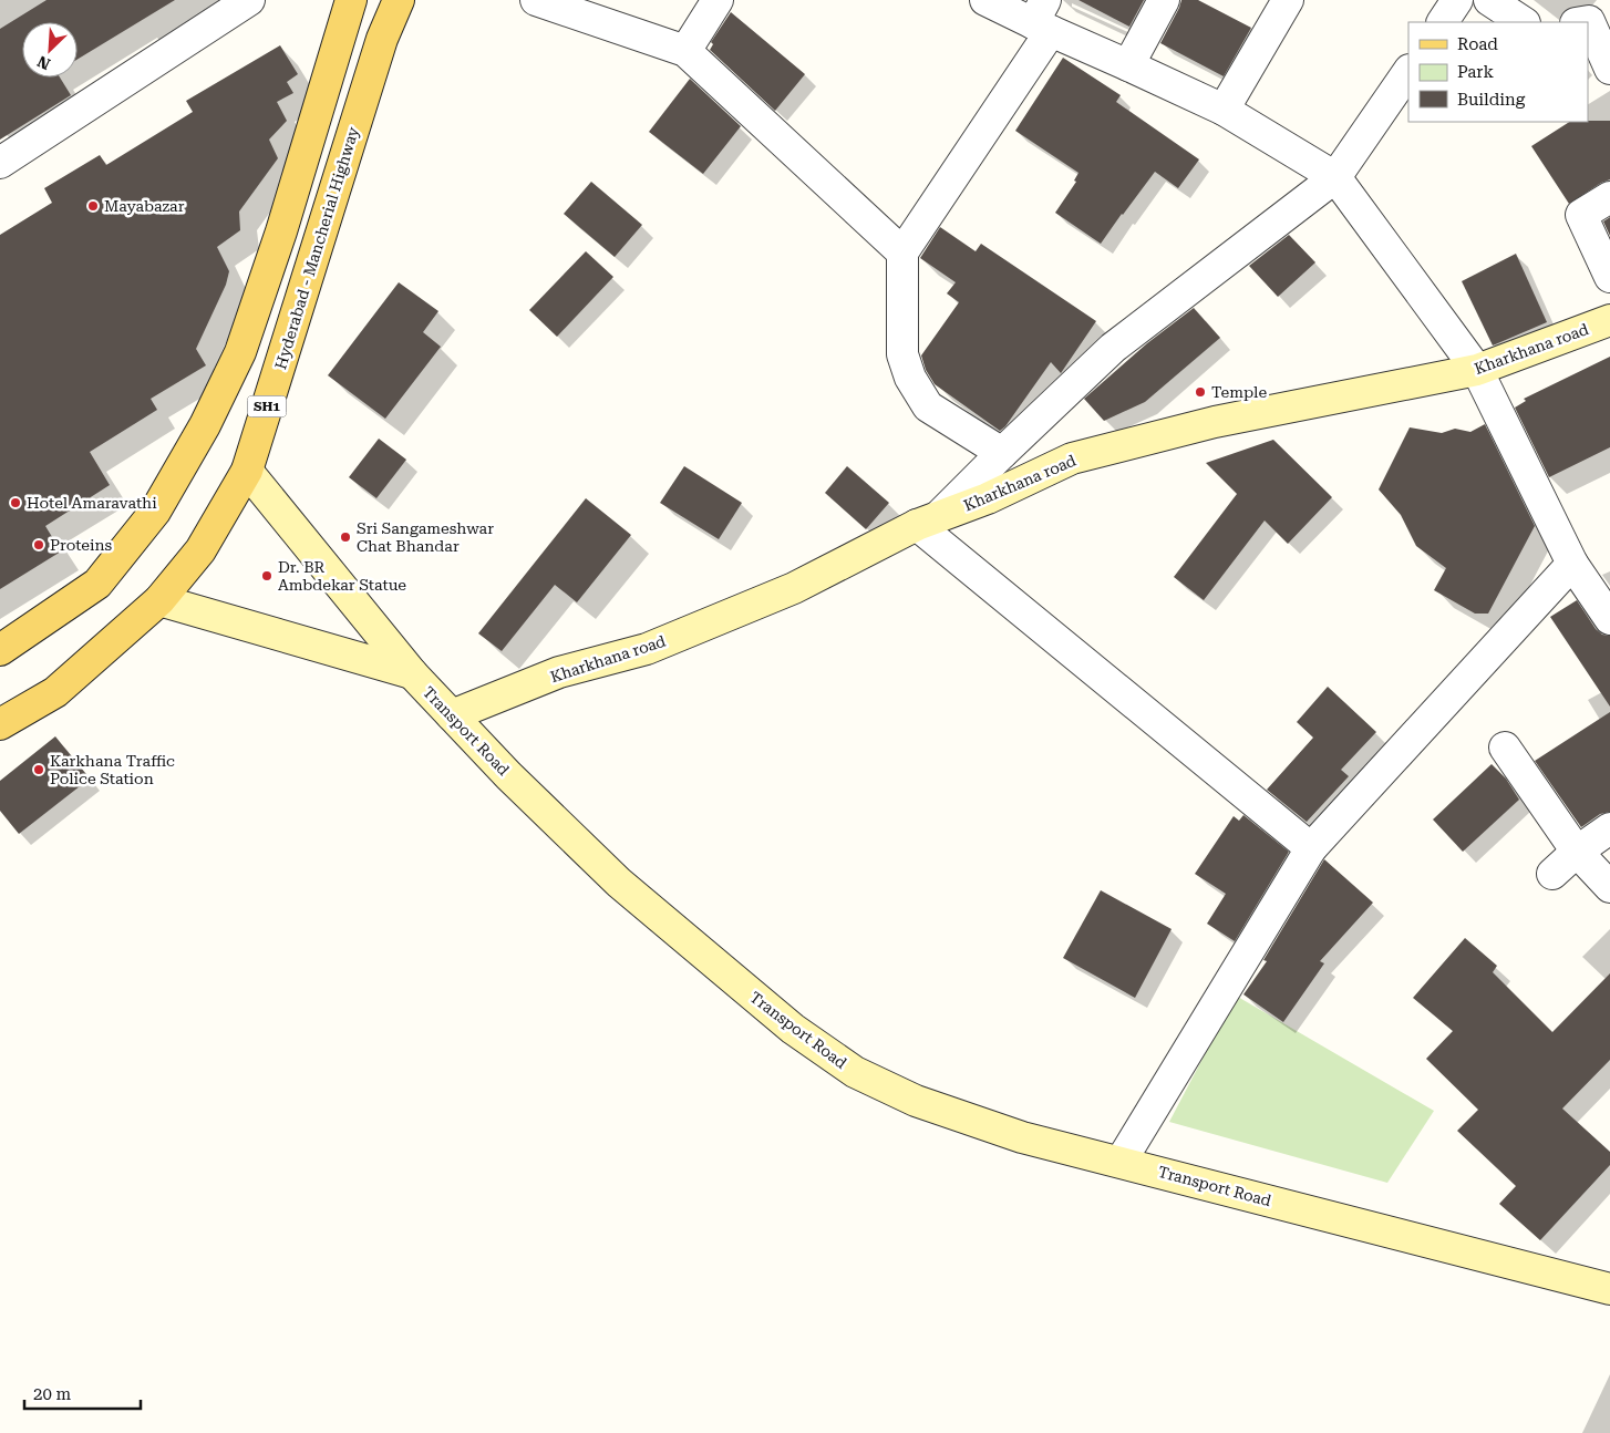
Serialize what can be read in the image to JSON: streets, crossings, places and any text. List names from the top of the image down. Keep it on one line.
{"streets":{"main road":["Hyderabad - Mancherial Highway","SH1"],"street":["Kharkhana road","Transport Road"]},"crossings":[["Hyderabad - Mancherial Highway","Transport Road"],["Kharkhana road","Transport Road"]],"places":["Mayabazar","Temple","Hotel Amaravathi","Sri Sangameshwar Chat Bhandar","Proteins","Dr. BR Ambdekar Statue","Karkhana Traffic Police Station"],"legend":["Road","Park","Building"],"scale_bar":"20 m","north":"bottom left"}
